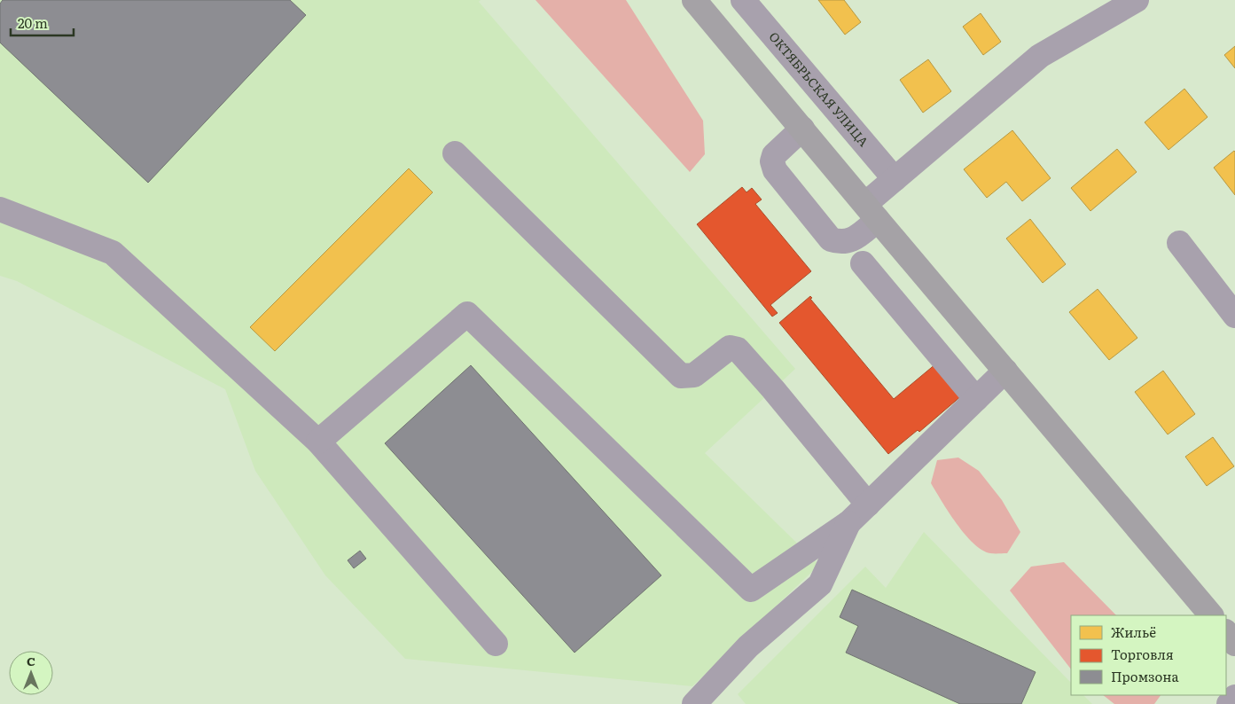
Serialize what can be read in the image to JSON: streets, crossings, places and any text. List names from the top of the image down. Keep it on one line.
{"streets":{"street":["ОКТЯБРЬСКАЯ УЛИЦА"]},"legend":["Жильё","Торговля","Промзона"],"scale_bar":"20 m","north":"top"}
